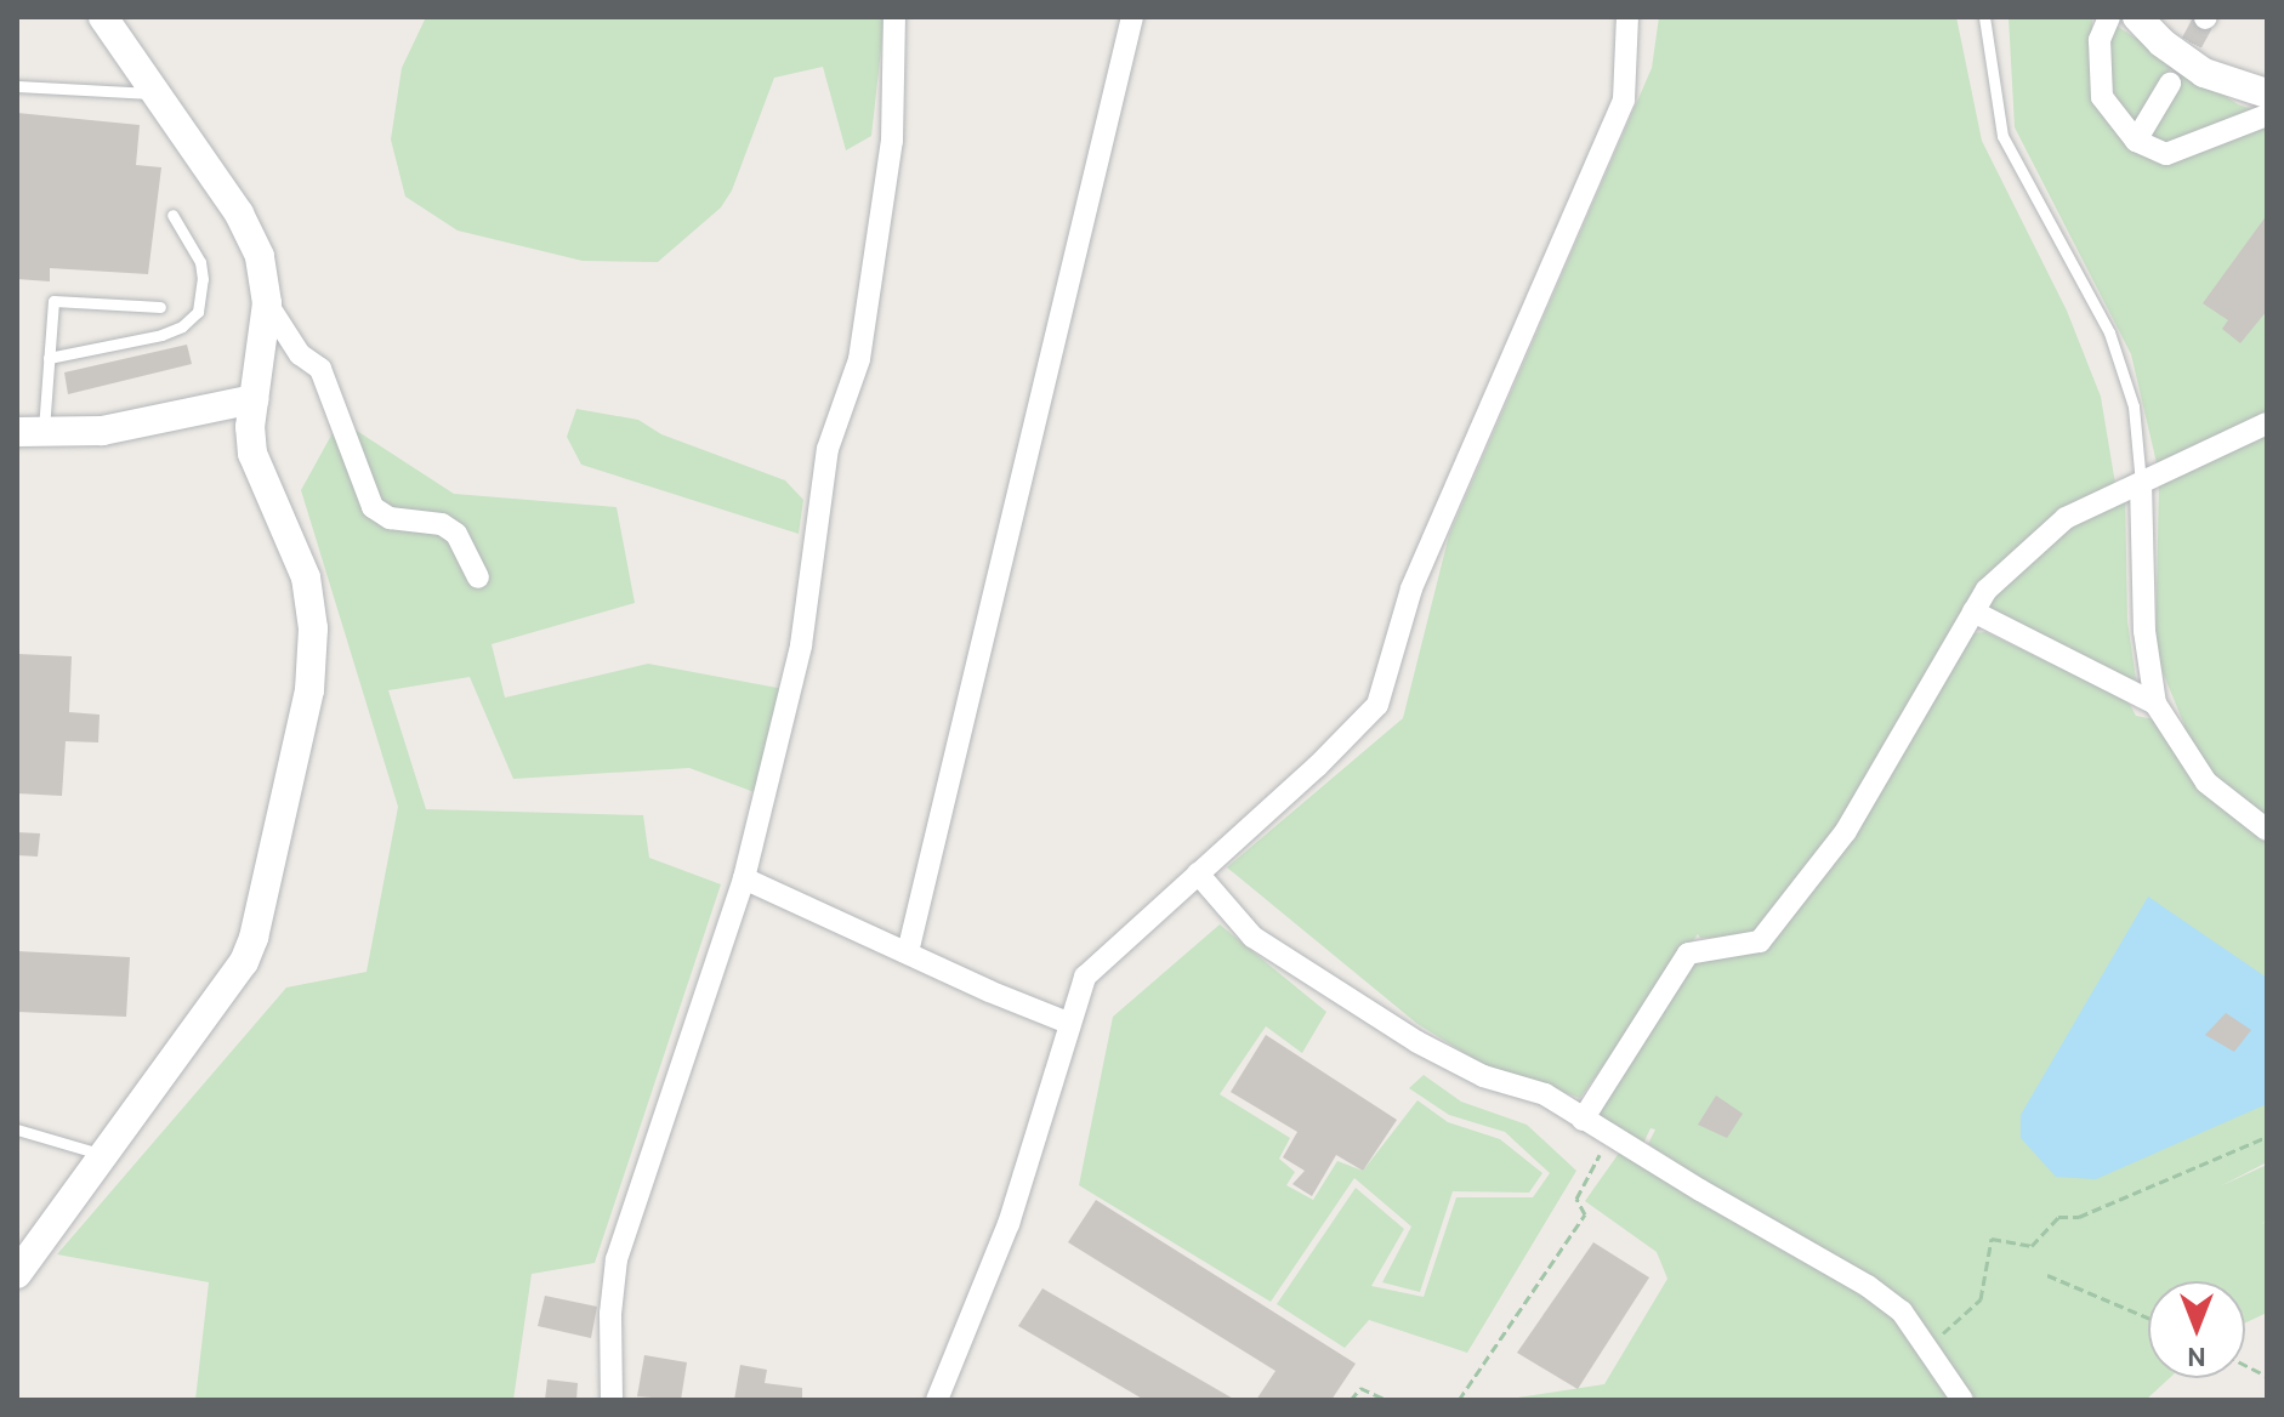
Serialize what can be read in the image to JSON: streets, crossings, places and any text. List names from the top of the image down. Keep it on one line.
{"north":"bottom"}
